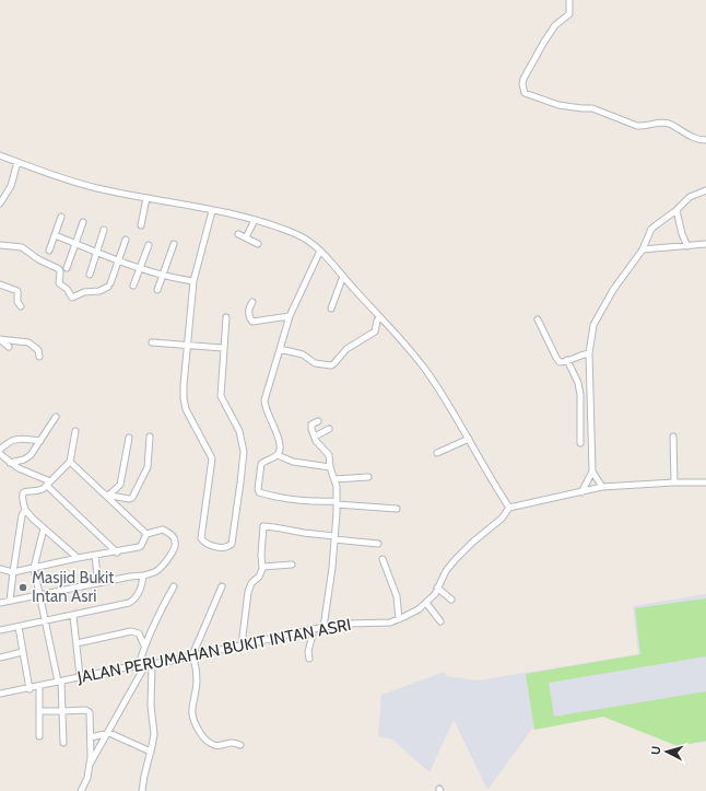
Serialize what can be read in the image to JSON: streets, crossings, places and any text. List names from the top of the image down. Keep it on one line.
{"streets":{"street":["JALAN PERUMAHAN BUKIT INTAN ASRI"]},"places":["Masjid Bukit Intan Asri"],"north":"left"}
